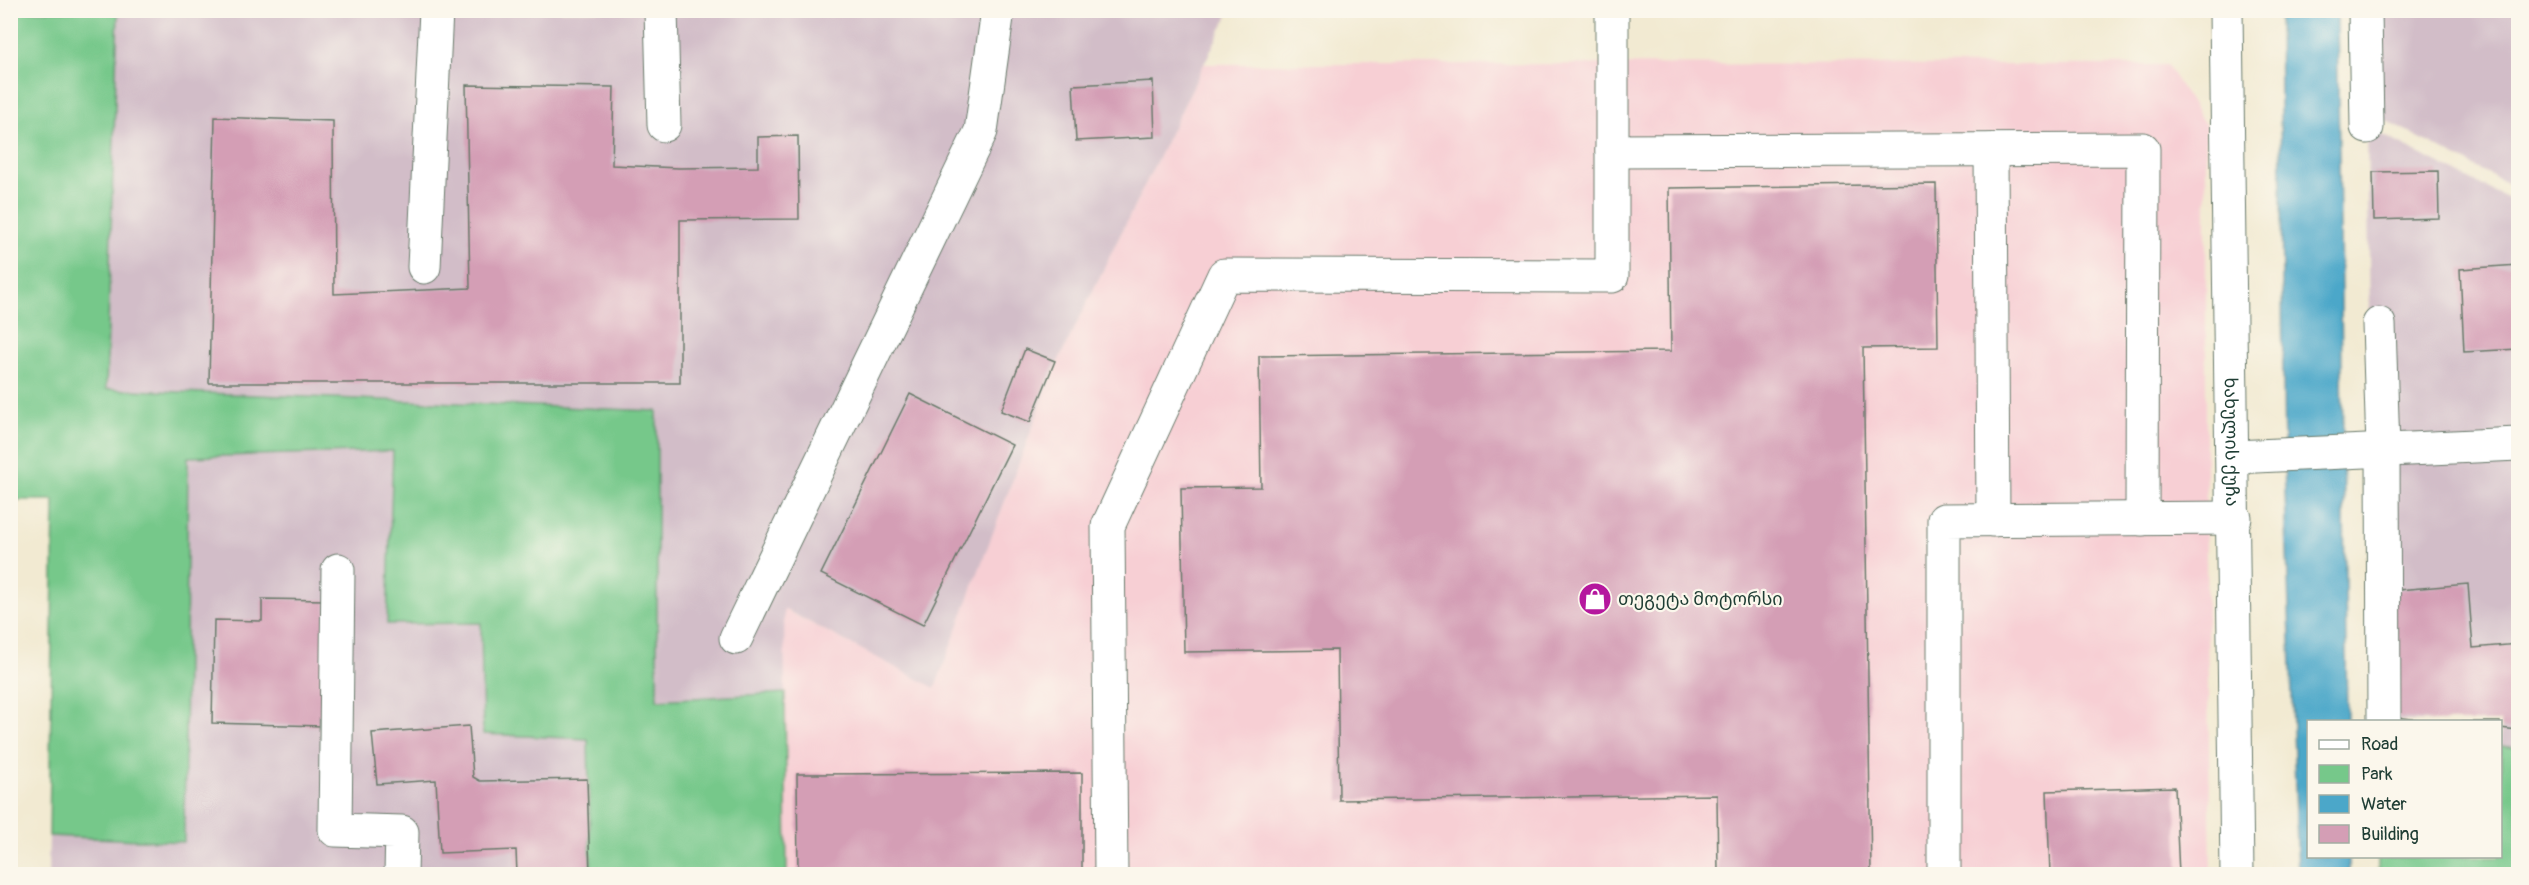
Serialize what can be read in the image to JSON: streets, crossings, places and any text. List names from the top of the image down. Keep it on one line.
{"streets":{"street":["ხახულის ქუჩა"]},"places":{"shop":["თეგეტა მოტორსი"]},"legend":["Road","Park","Water","Building"]}
